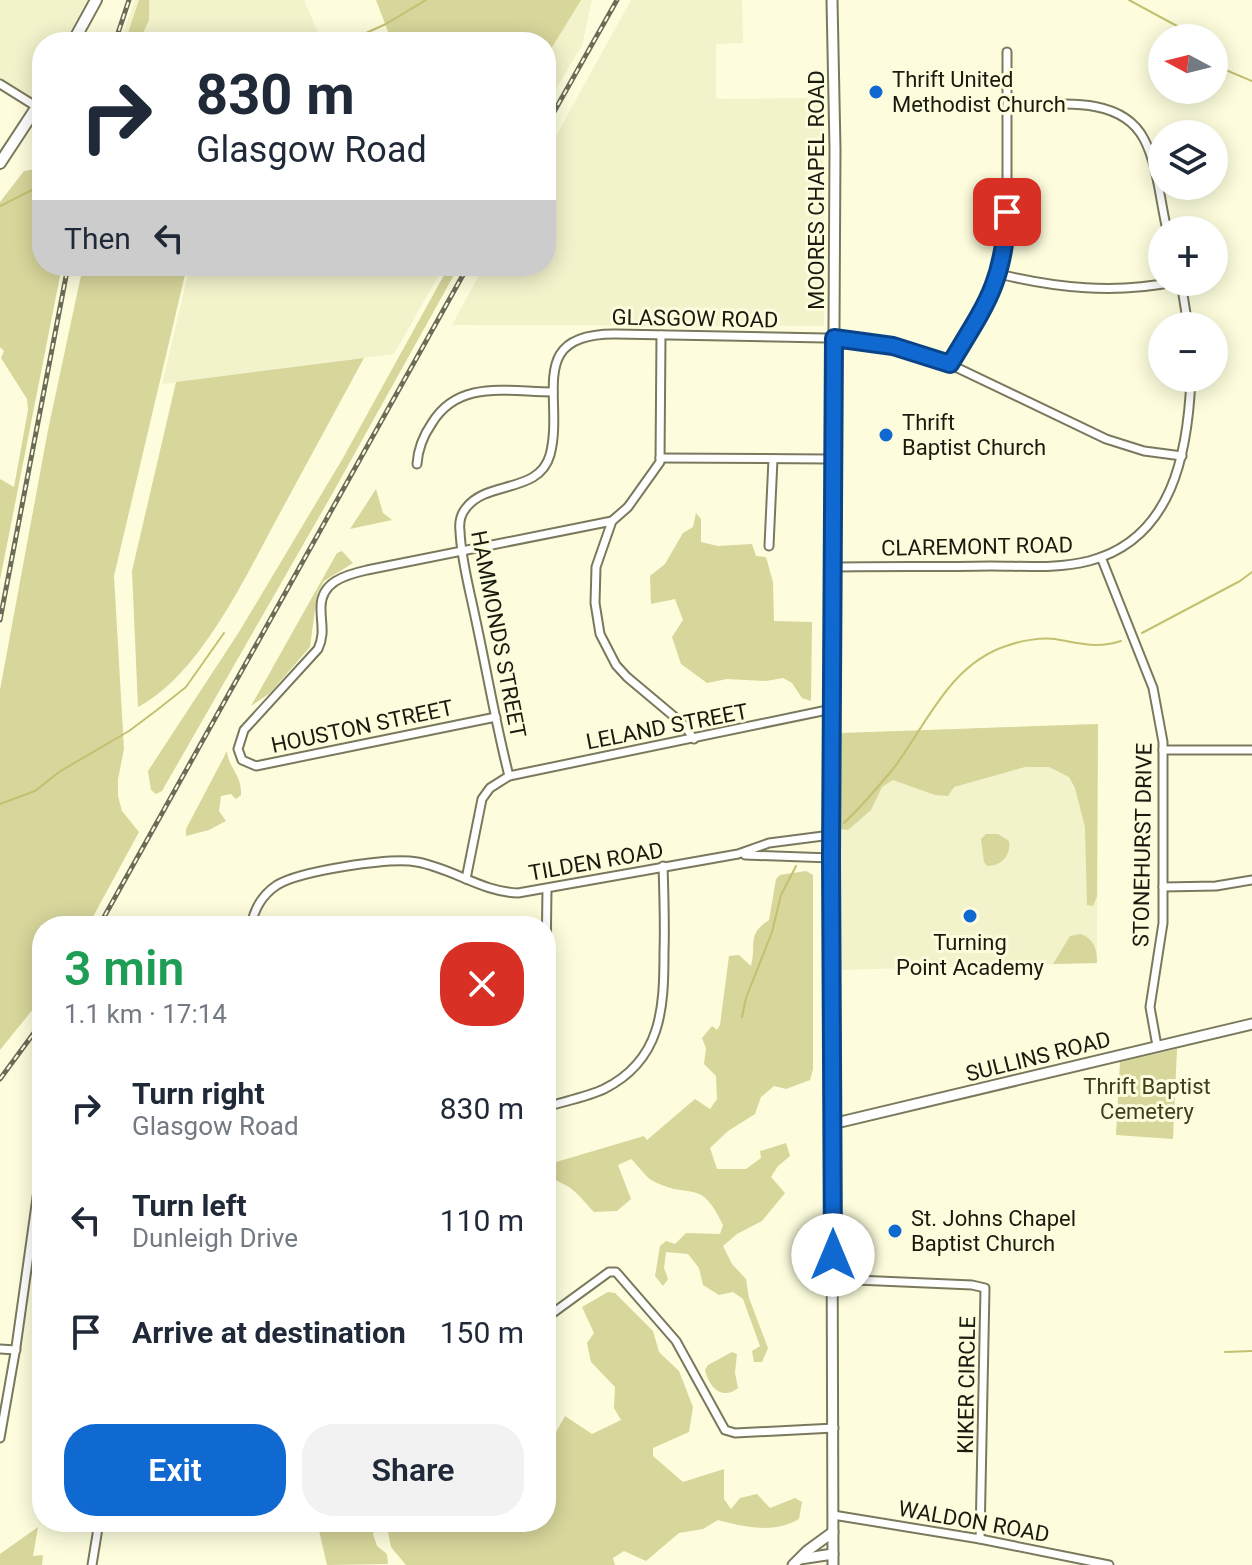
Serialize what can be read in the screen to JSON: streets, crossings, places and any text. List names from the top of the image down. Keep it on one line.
{"streets":{"main road":["MOORES CHAPEL ROAD","SULLINS ROAD"],"street":["GLASGOW ROAD","CLAREMONT ROAD","HAMMONDS STREET","HOUSTON STREET","LELAND STREET","STONEHURST DRIVE","TILDEN ROAD","KIKER CIRCLE","WALDON ROAD"]},"crossings":[["MOORES CHAPEL ROAD","GLASGOW ROAD"],["MOORES CHAPEL ROAD","CLAREMONT ROAD"],["MOORES CHAPEL ROAD","LELAND STREET"],["MOORES CHAPEL ROAD","TILDEN ROAD"],["MOORES CHAPEL ROAD","SULLINS ROAD"],["MOORES CHAPEL ROAD","KIKER CIRCLE"],["MOORES CHAPEL ROAD","WALDON ROAD"],["GLASGOW ROAD","CLAREMONT ROAD"],["GLASGOW ROAD","HAMMONDS STREET"],["CLAREMONT ROAD","STONEHURST DRIVE"],["HAMMONDS STREET","HOUSTON STREET"],["HAMMONDS STREET","LELAND STREET"],["STONEHURST DRIVE","SULLINS ROAD"],["KIKER CIRCLE","WALDON ROAD"]],"parks":["Thrift Baptist Cemetery"],"places":["Thrift United Methodist Church","Thrift Baptist Church","Turning Point Academy","St. Johns Chapel Baptist Church"],"north":"left","page":{"map_buttons":["+","−"],"turn":["830 m","Glasgow Road"],"then":"Then","heading":["3 min","1.1 km · 17:14"],"list":[{"name":"Turn right","note":"Glasgow Road","value":"830 m"},{"name":"Turn left","note":"Dunleigh Drive","value":"110 m"},{"name":"Arrive at destination","value":"150 m"}],"buttons":["Exit","Share"]}}
